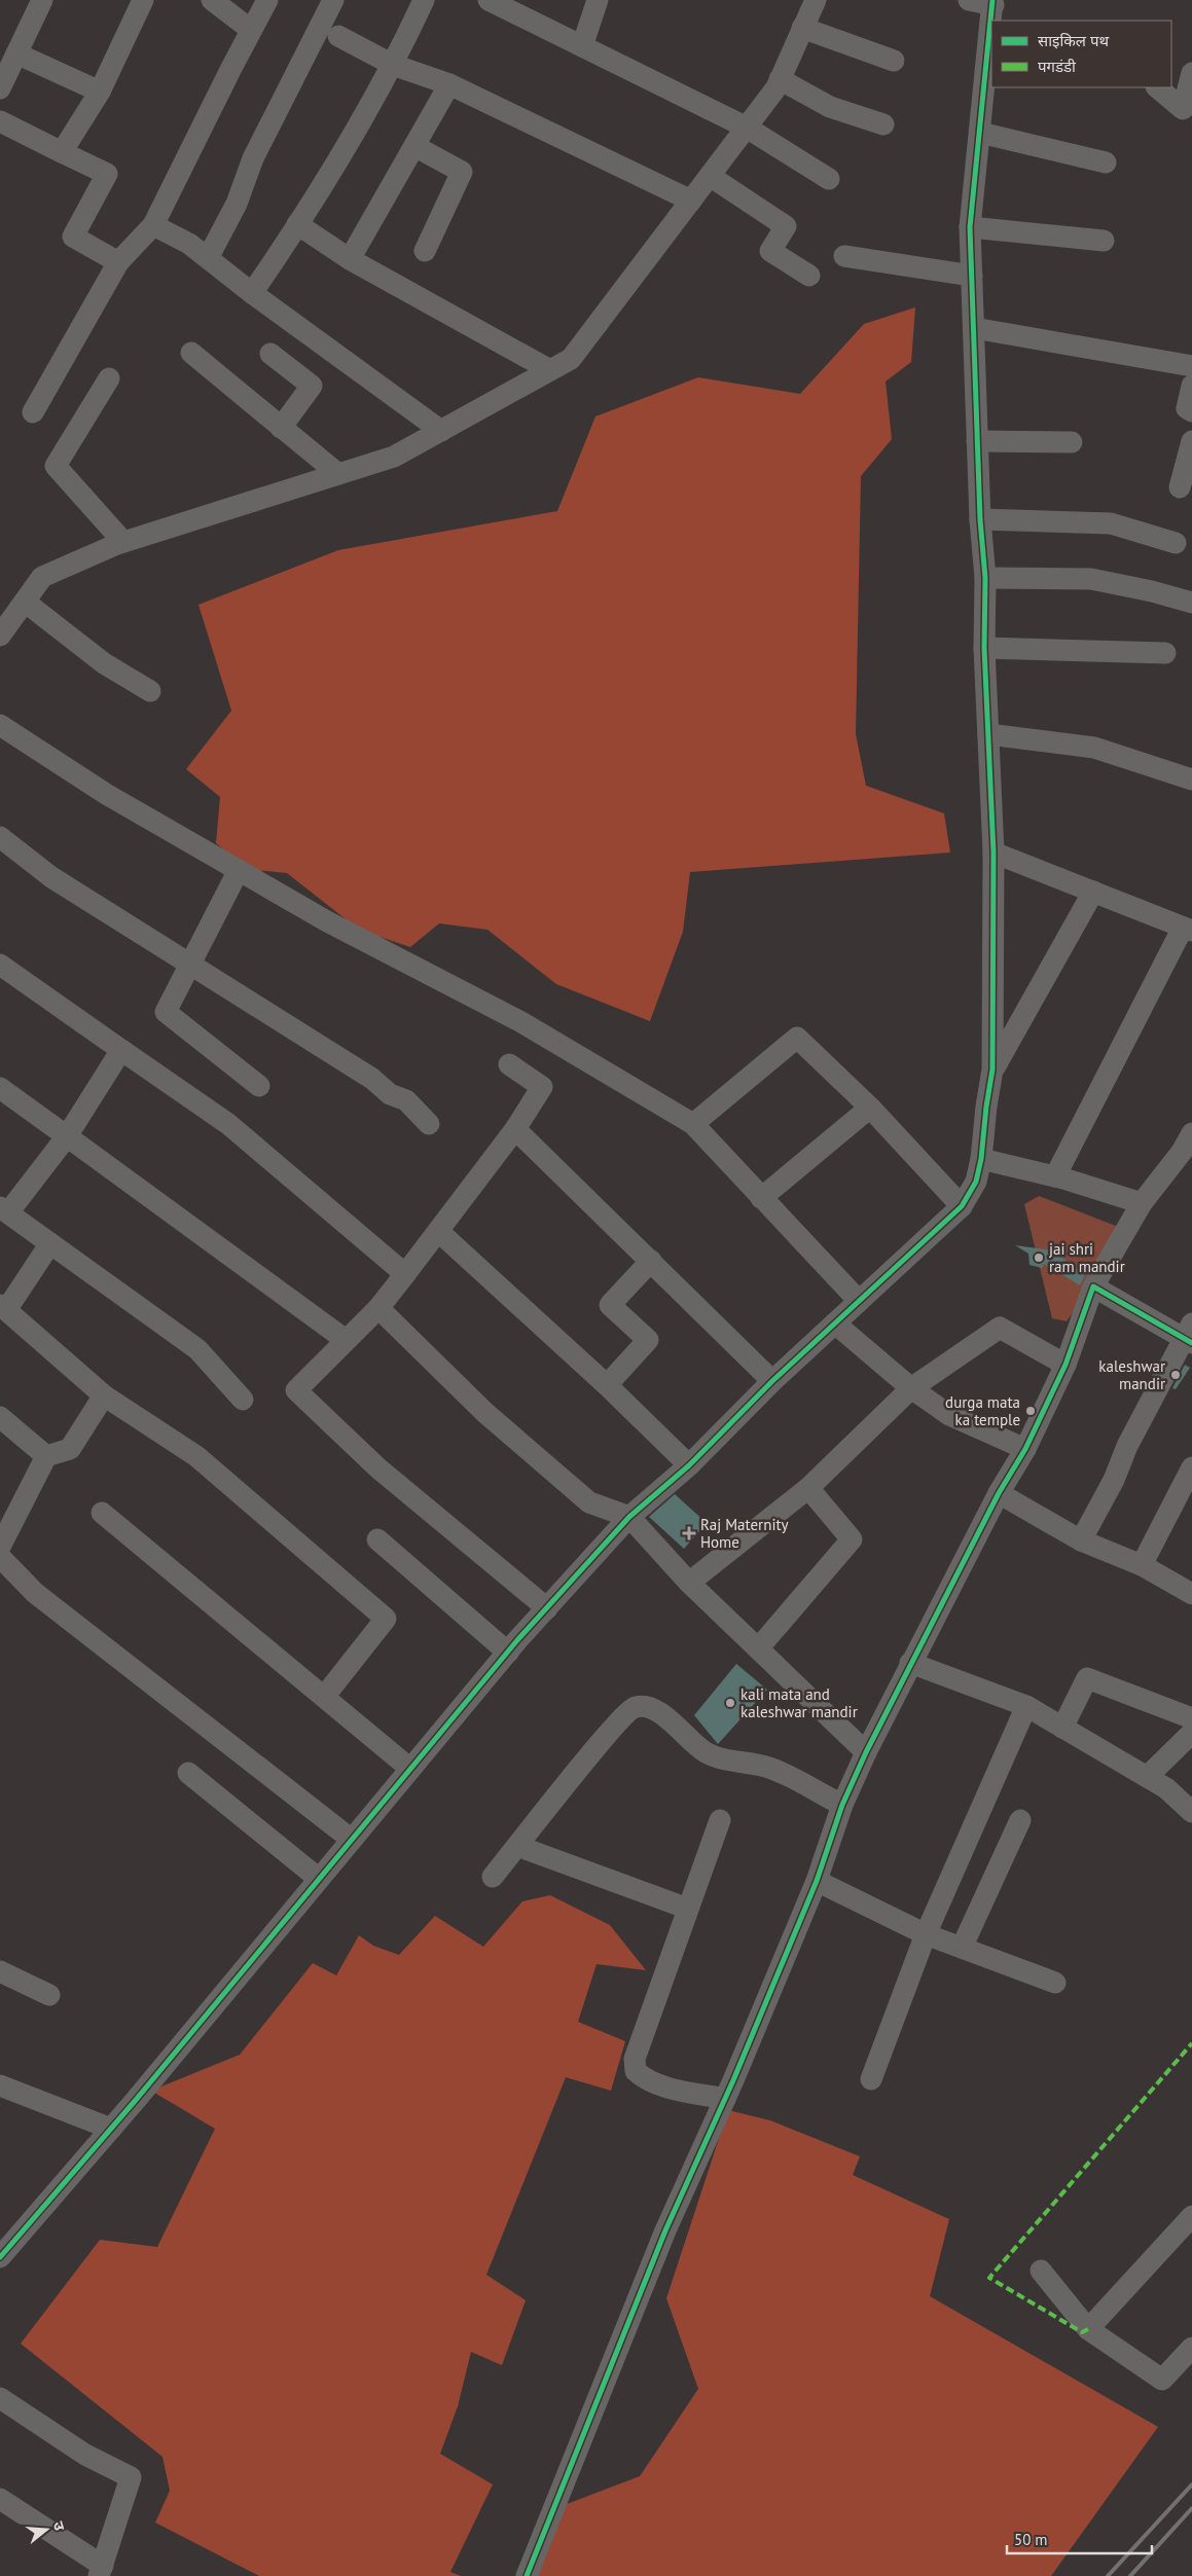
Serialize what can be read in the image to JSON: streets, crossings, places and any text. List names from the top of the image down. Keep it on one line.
{"places":{"other":["jai shri ram mandir","kaleshwar mandir","durga mata ka temple","kali mata and kaleshwar mandir"],"health":["Raj Maternity Home"]},"legend":["साइकिल पथ","पगडंडी"],"scale_bar":"50 m","north":"right"}
